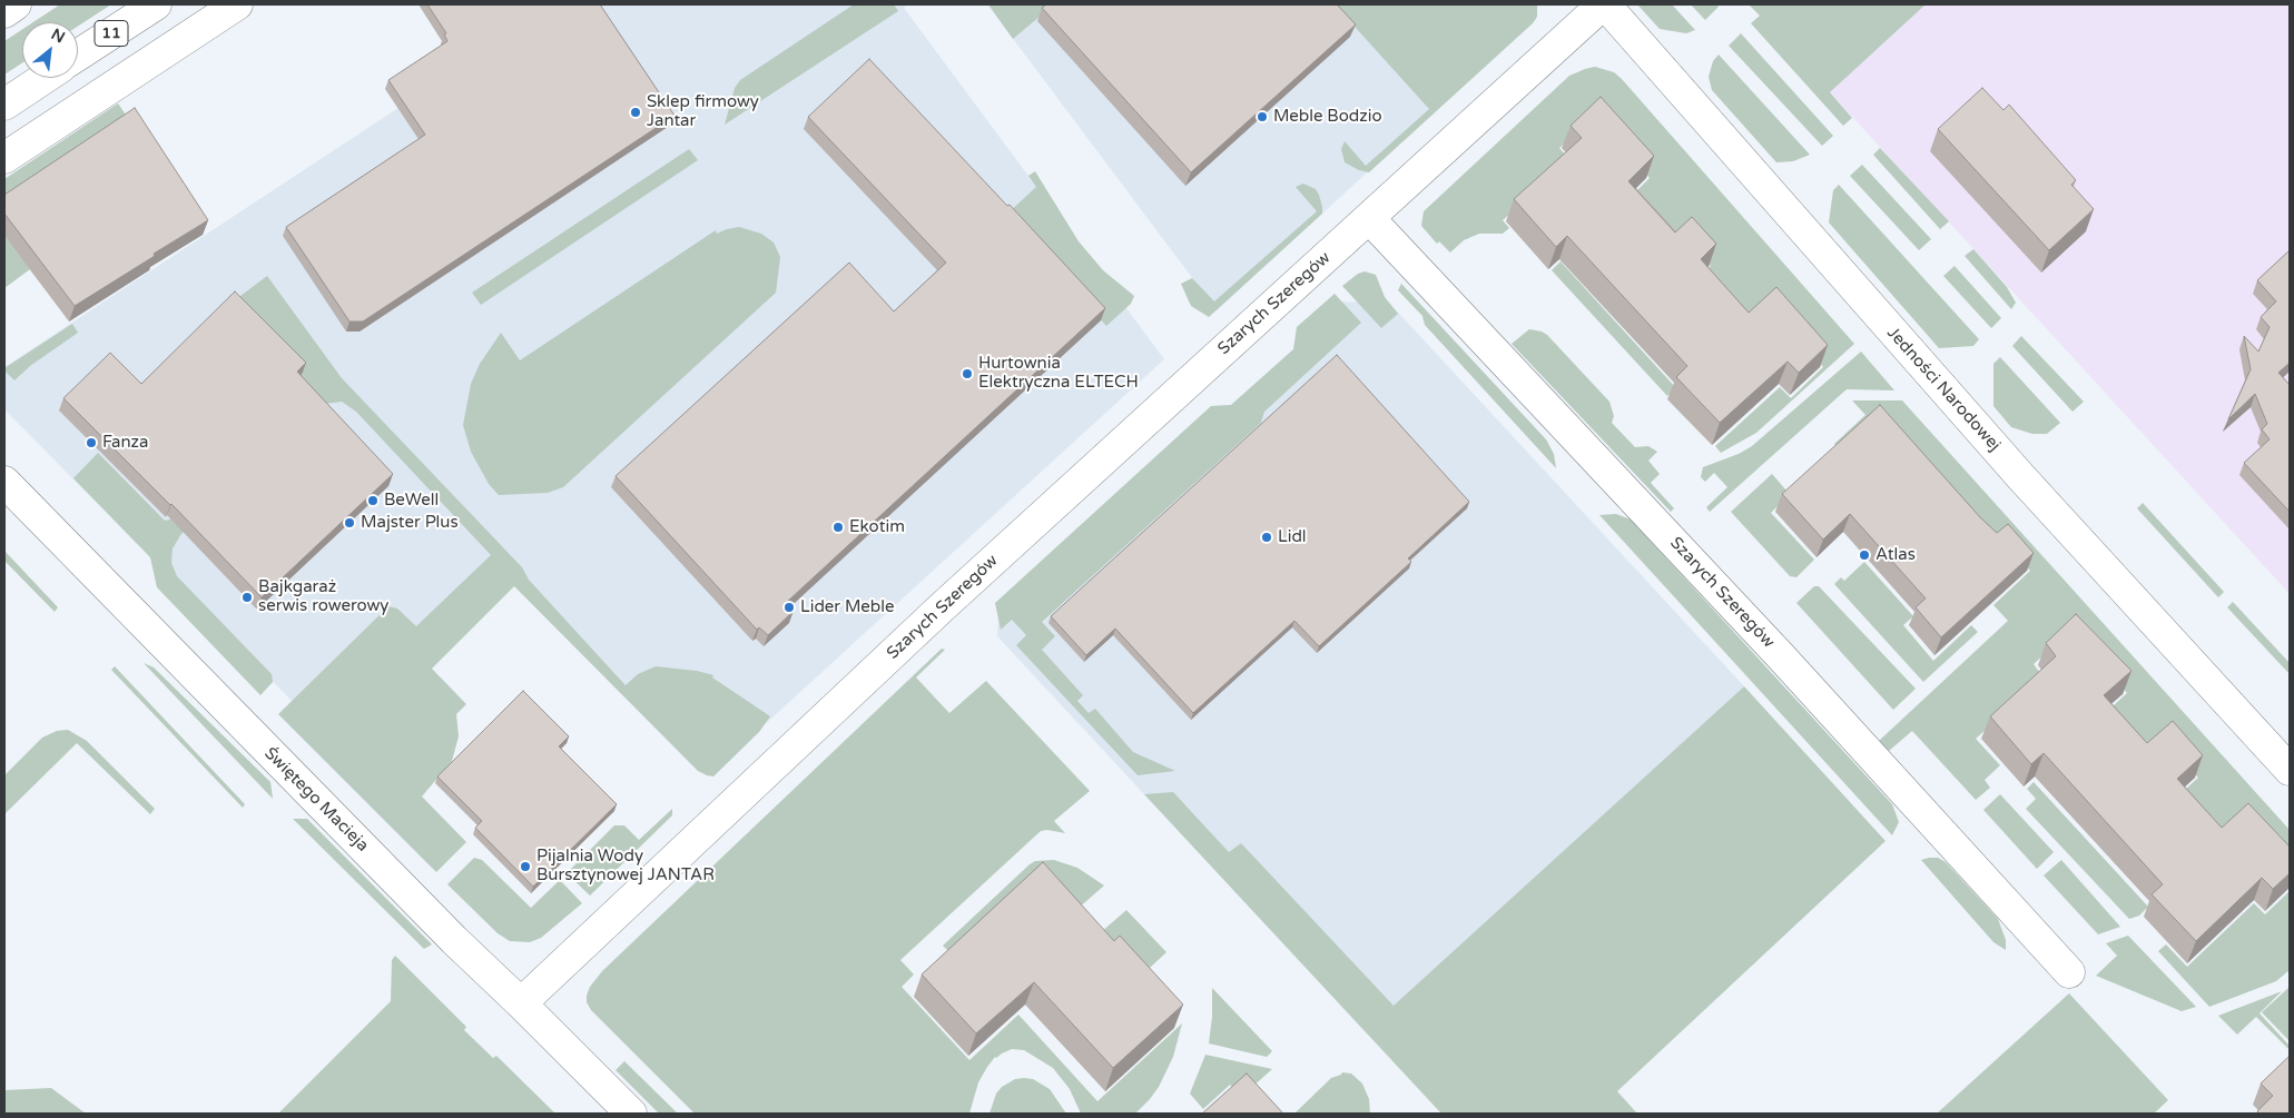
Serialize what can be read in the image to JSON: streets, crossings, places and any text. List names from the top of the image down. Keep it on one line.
{"streets":{"street":["11","Szarych Szeregów","Jedności Narodowej","Świętego Macieja"]},"crossings":[["Szarych Szeregów","Jedności Narodowej"],["Szarych Szeregów","Świętego Macieja"]],"places":["Sklep firmowy Jantar","Meble Bodzio","Hurtownia Elektryczna ELTECH","Fanza","BeWell","Majster Plus","Ekotim","Lidl","Atlas","Bajkgaraż serwis rowerowy","Lider Meble","Pijalnia Wody Bursztynowej JANTAR"],"north":"top right"}
